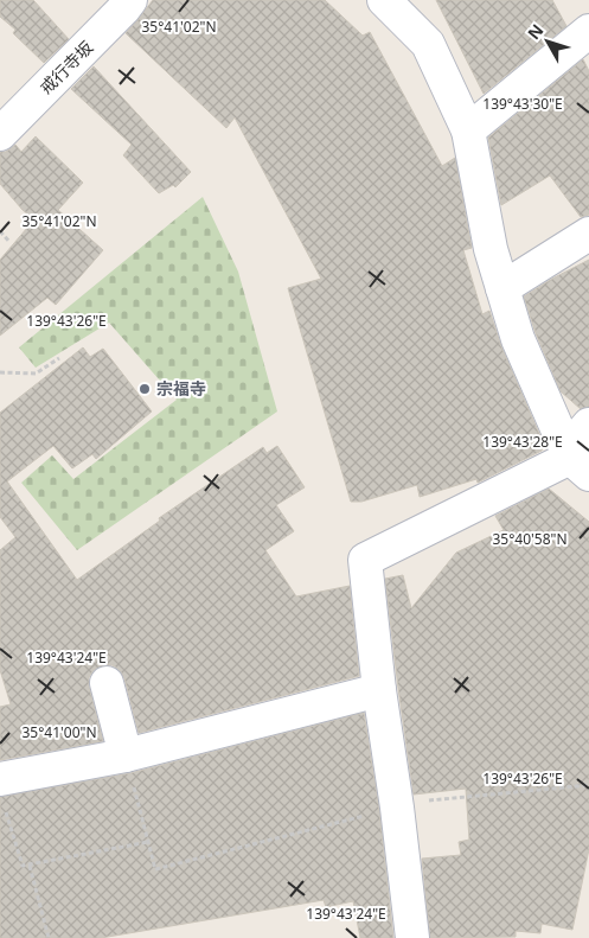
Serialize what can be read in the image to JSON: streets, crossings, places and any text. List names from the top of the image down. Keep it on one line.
{"streets":{"street":["戒行寺坂"]},"places":["宗福寺"],"north":"top left","coordinates":["35°41'02\"N","139°43'30\"E","139°43'26\"E","139°43'28\"E","35°40'58\"N","139°43'24\"E","35°41'00\"N"]}
